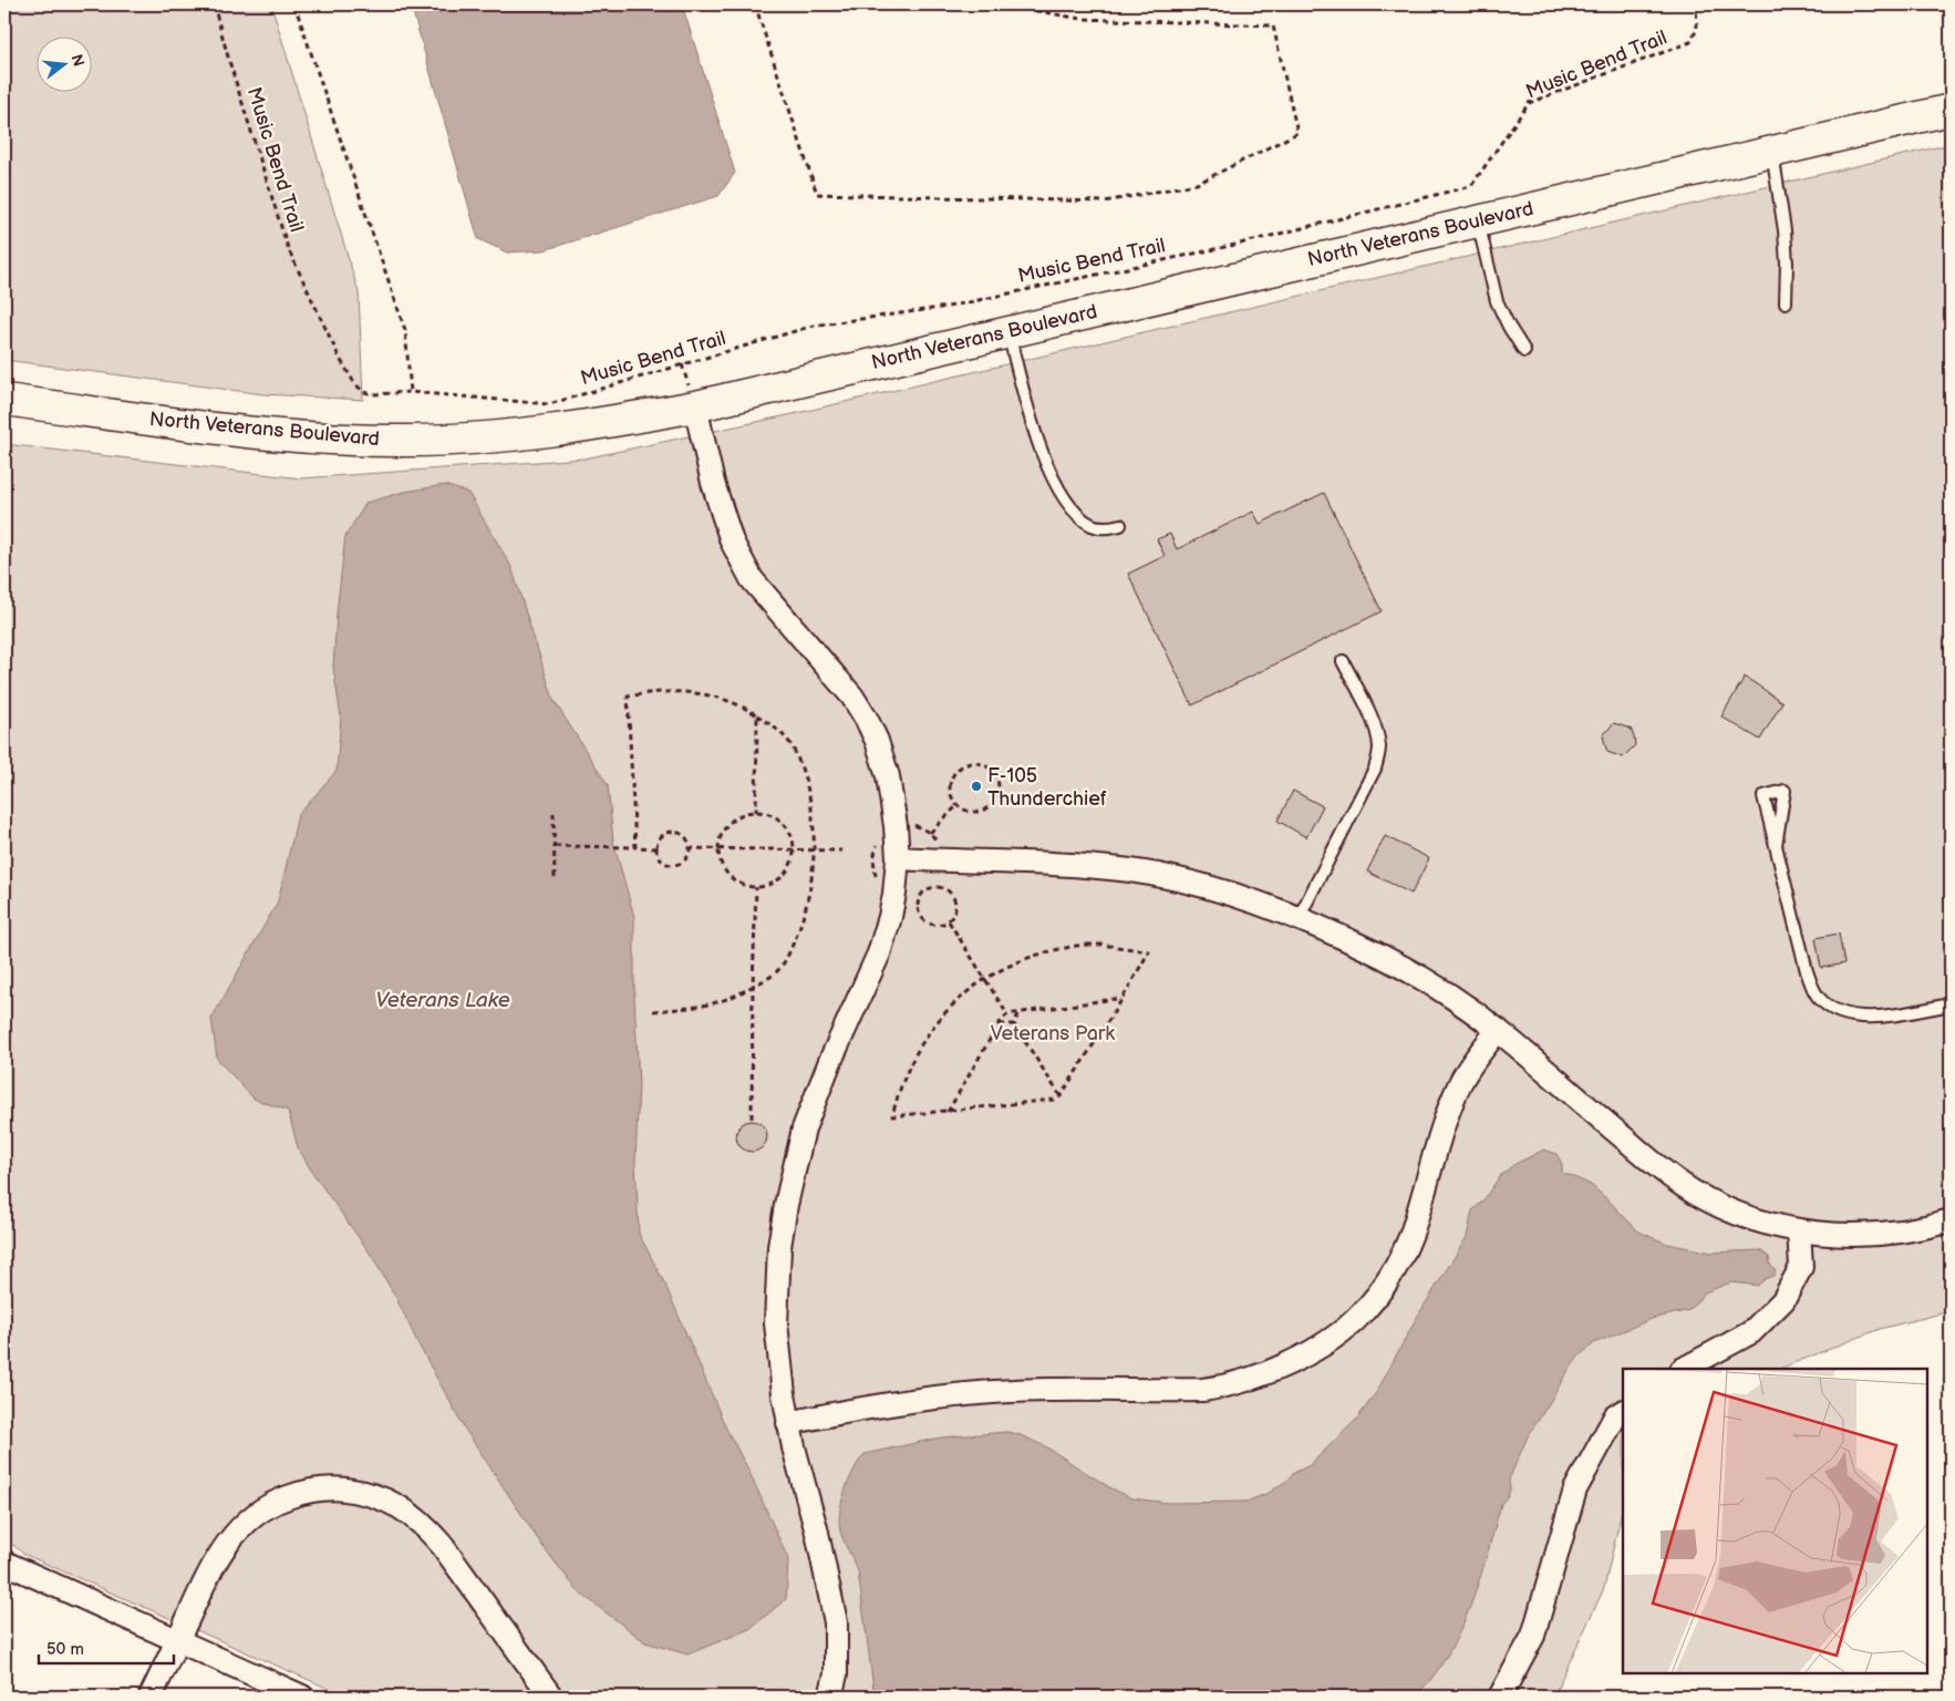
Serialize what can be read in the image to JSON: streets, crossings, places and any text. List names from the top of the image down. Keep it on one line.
{"streets":{"street":["North Veterans Boulevard"],"path":["Music Bend Trail"]},"water":["Veterans Lake"],"parks":["Veterans Park"],"places":["F-105 Thunderchief"],"scale_bar":"50 m","north":"right"}
